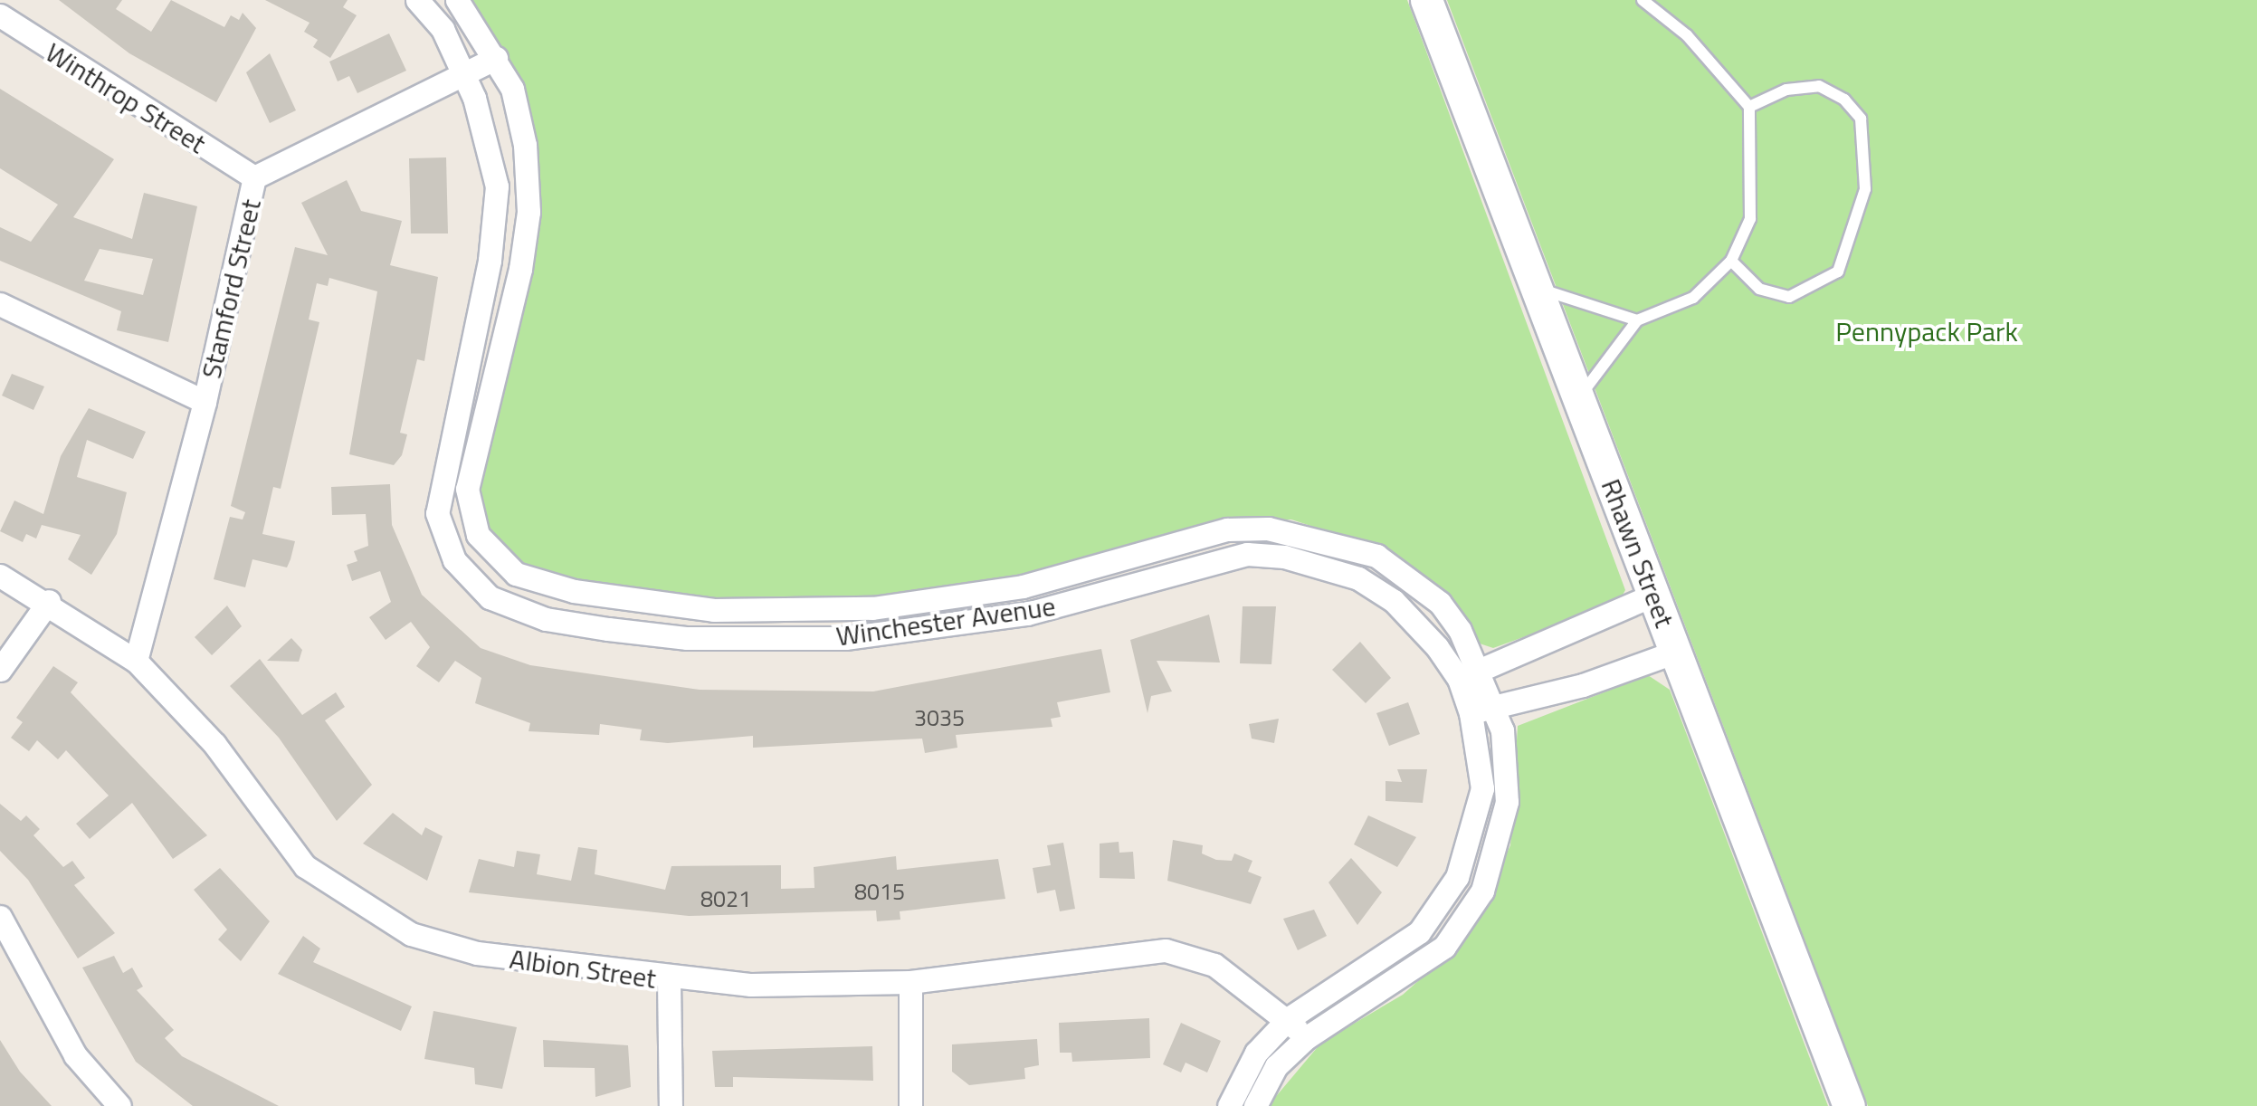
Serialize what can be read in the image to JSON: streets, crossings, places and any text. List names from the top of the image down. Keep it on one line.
{"streets":{"main road":["Rhawn Street"],"street":["Winthrop Street","Stamford Street","Winchester Avenue","Albion Street"]},"crossings":[["Winthrop Street","Stamford Street"],["Stamford Street","Winchester Avenue"],["Stamford Street","Albion Street"],["Winchester Avenue","Albion Street"]],"parks":["Pennypack Park"],"house_numbers":["3035","8015","8021"]}
